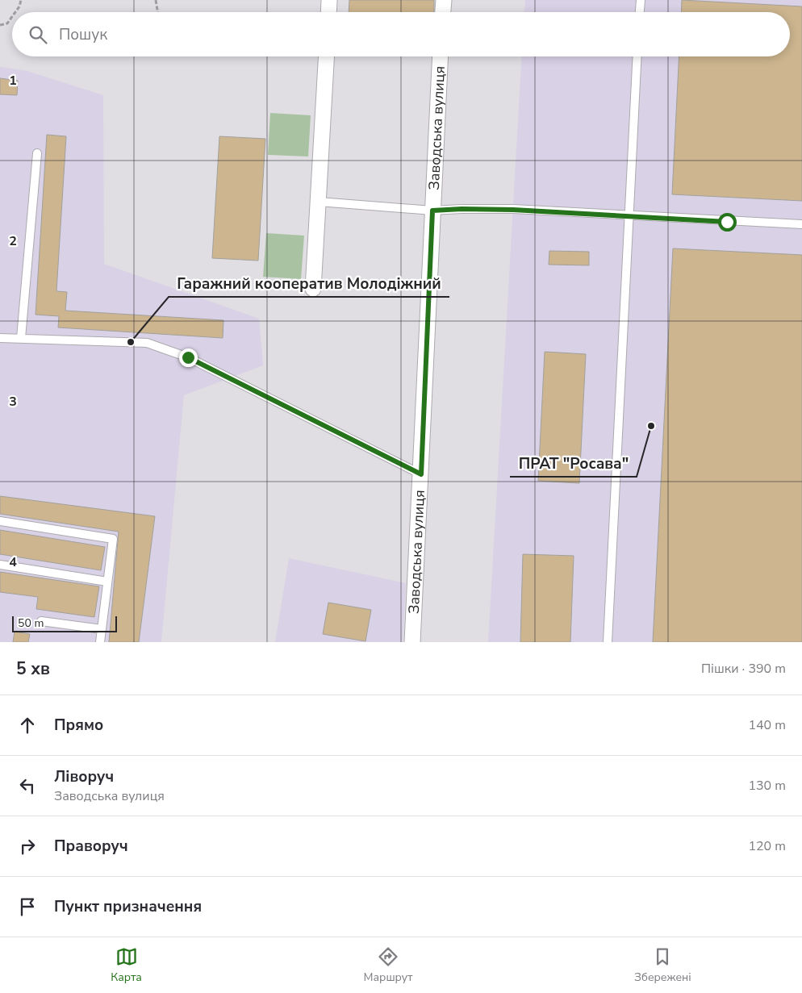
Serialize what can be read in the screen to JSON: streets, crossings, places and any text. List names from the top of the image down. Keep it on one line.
{"streets":{"street":["Заводська вулиця"]},"places":["Гаражний кооператив Молодіжний","ПРАТ \"Росава\""],"scale_bar":"50 m","page":{"search":"Пошук","scale":"50 m","heading":["5 хв","Пішки · 390 m"],"list":[["Прямо","140 m"],["Ліворуч","Заводська вулиця","130 m"],["Праворуч","120 m"],"Пункт призначення"],"nav":["Карта","Маршрут","Збережені"]},"grid":{"rows":["1","2","3","4"]}}
